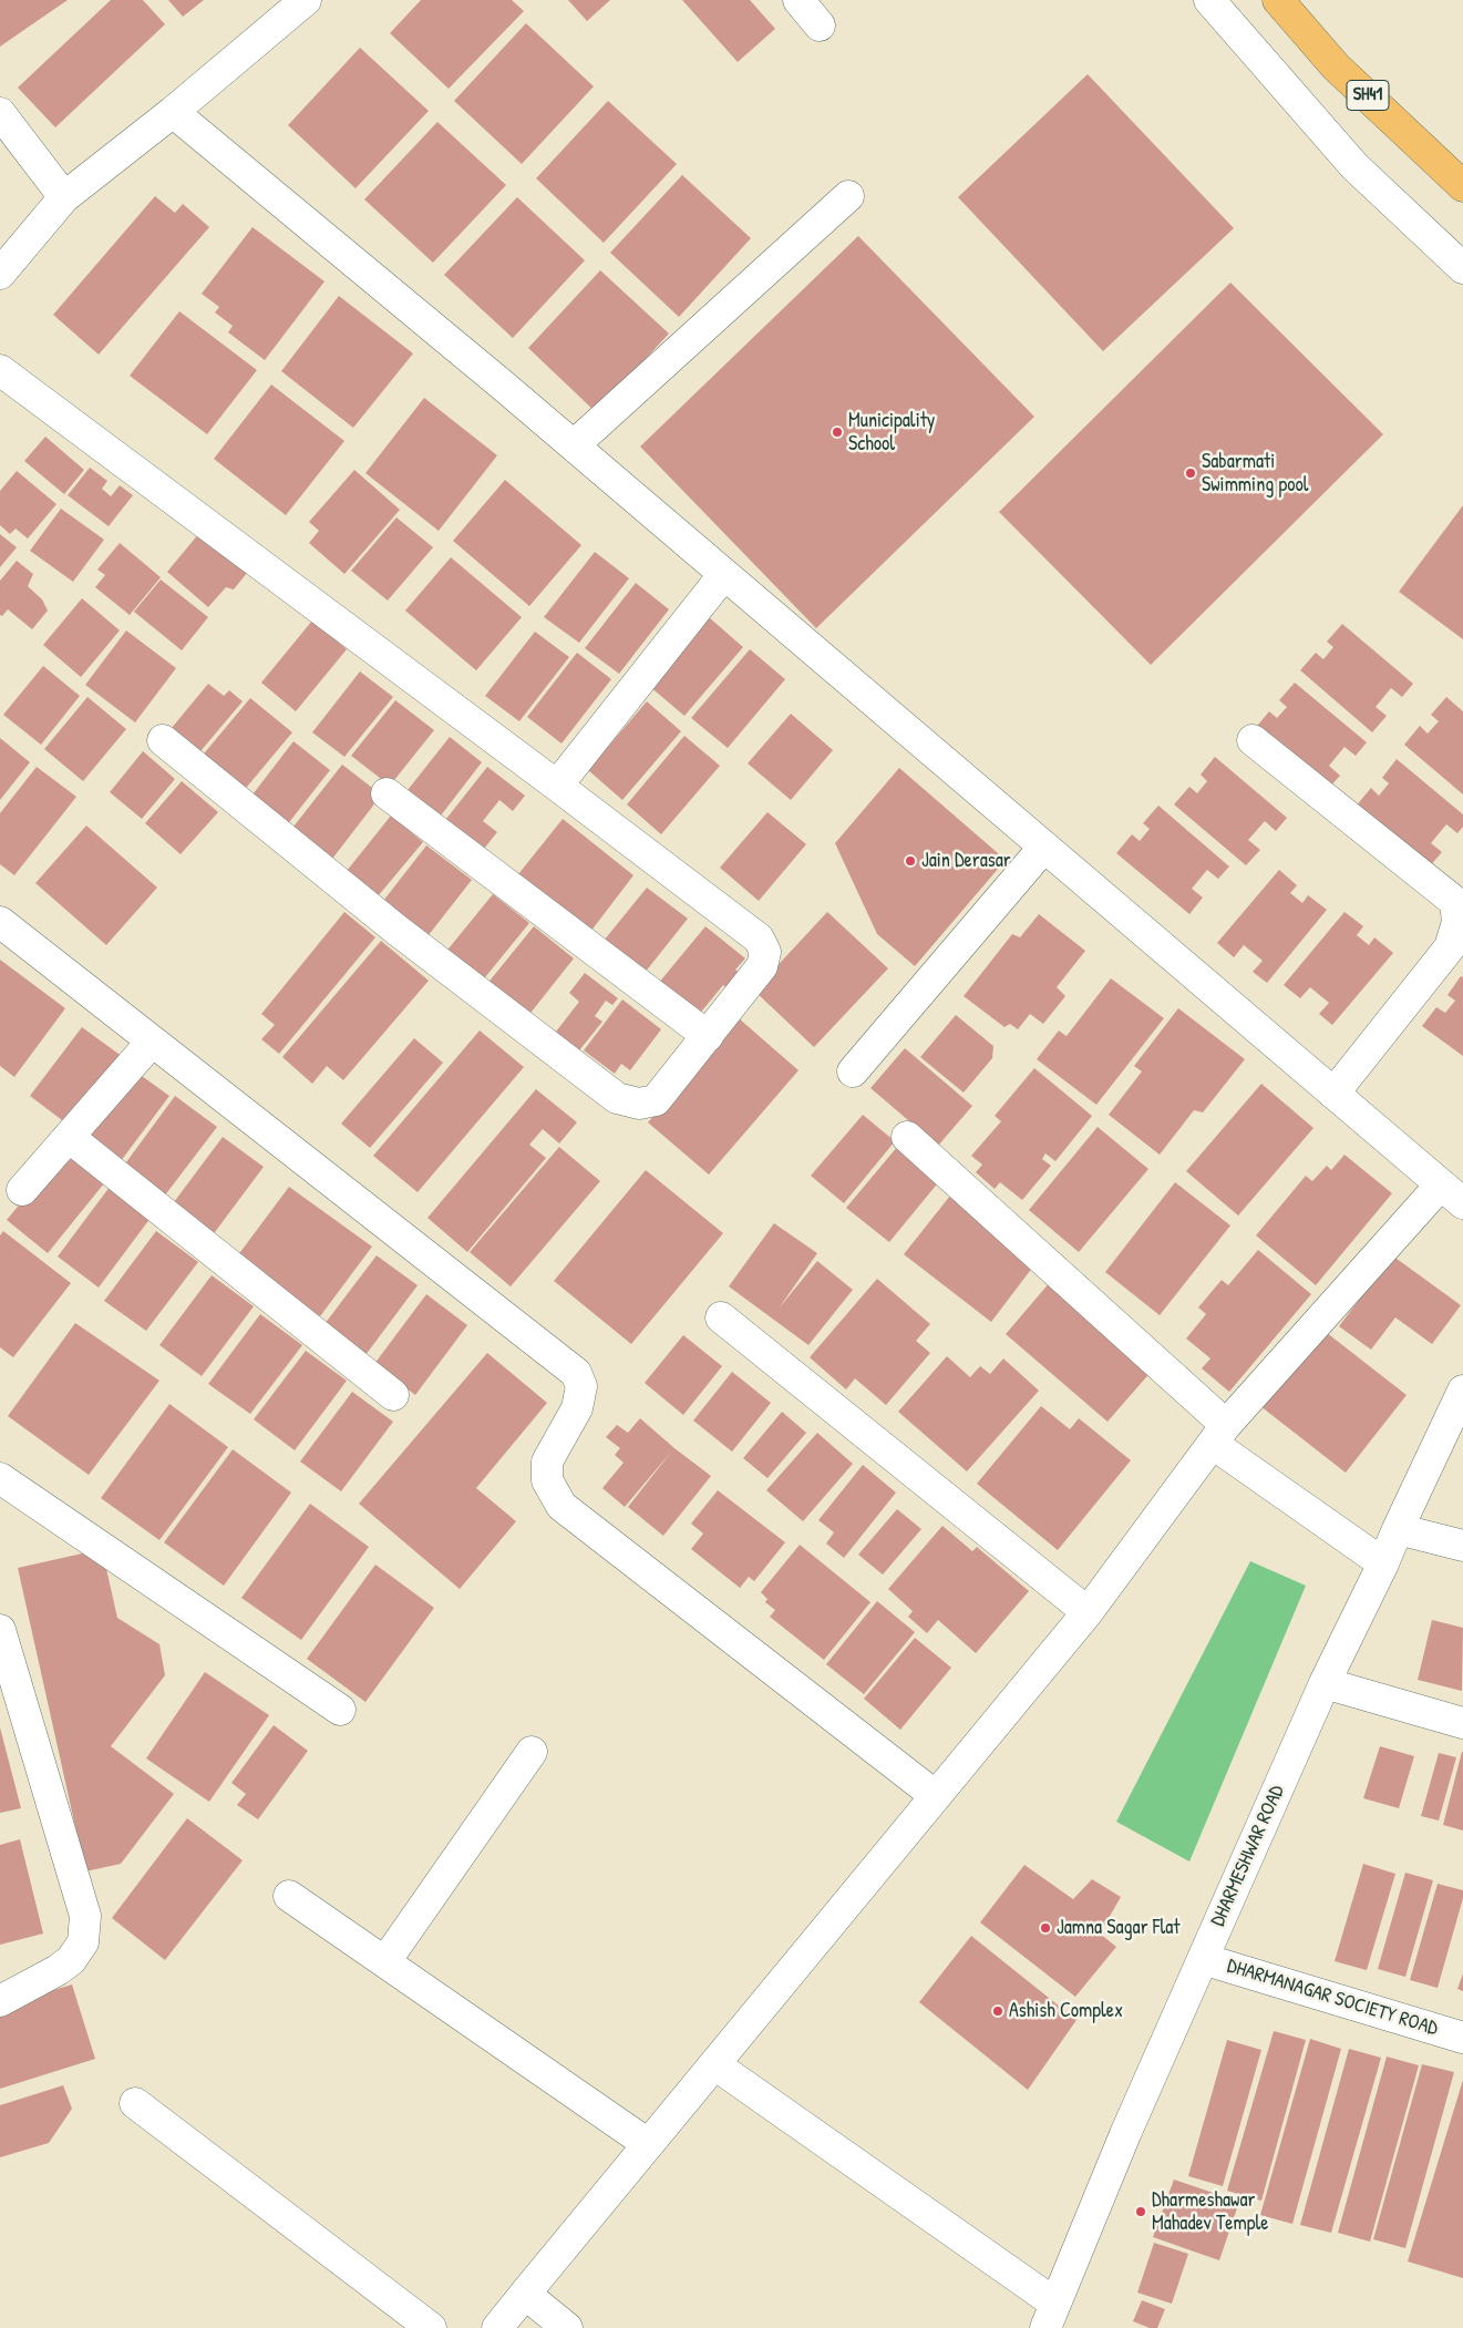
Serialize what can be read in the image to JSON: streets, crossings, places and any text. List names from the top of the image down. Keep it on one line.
{"streets":{"main road":["SH41"],"street":["DHARMESHWAR ROAD","DHARMANAGAR SOCIETY ROAD"]},"crossings":[["DHARMESHWAR ROAD","DHARMANAGAR SOCIETY ROAD"]],"places":["Municipality School","Sabarmati Swimming pool","Jain Derasar","Jamna Sagar Flat","Ashish Complex","Dharmeshawar Mahadev Temple"]}
